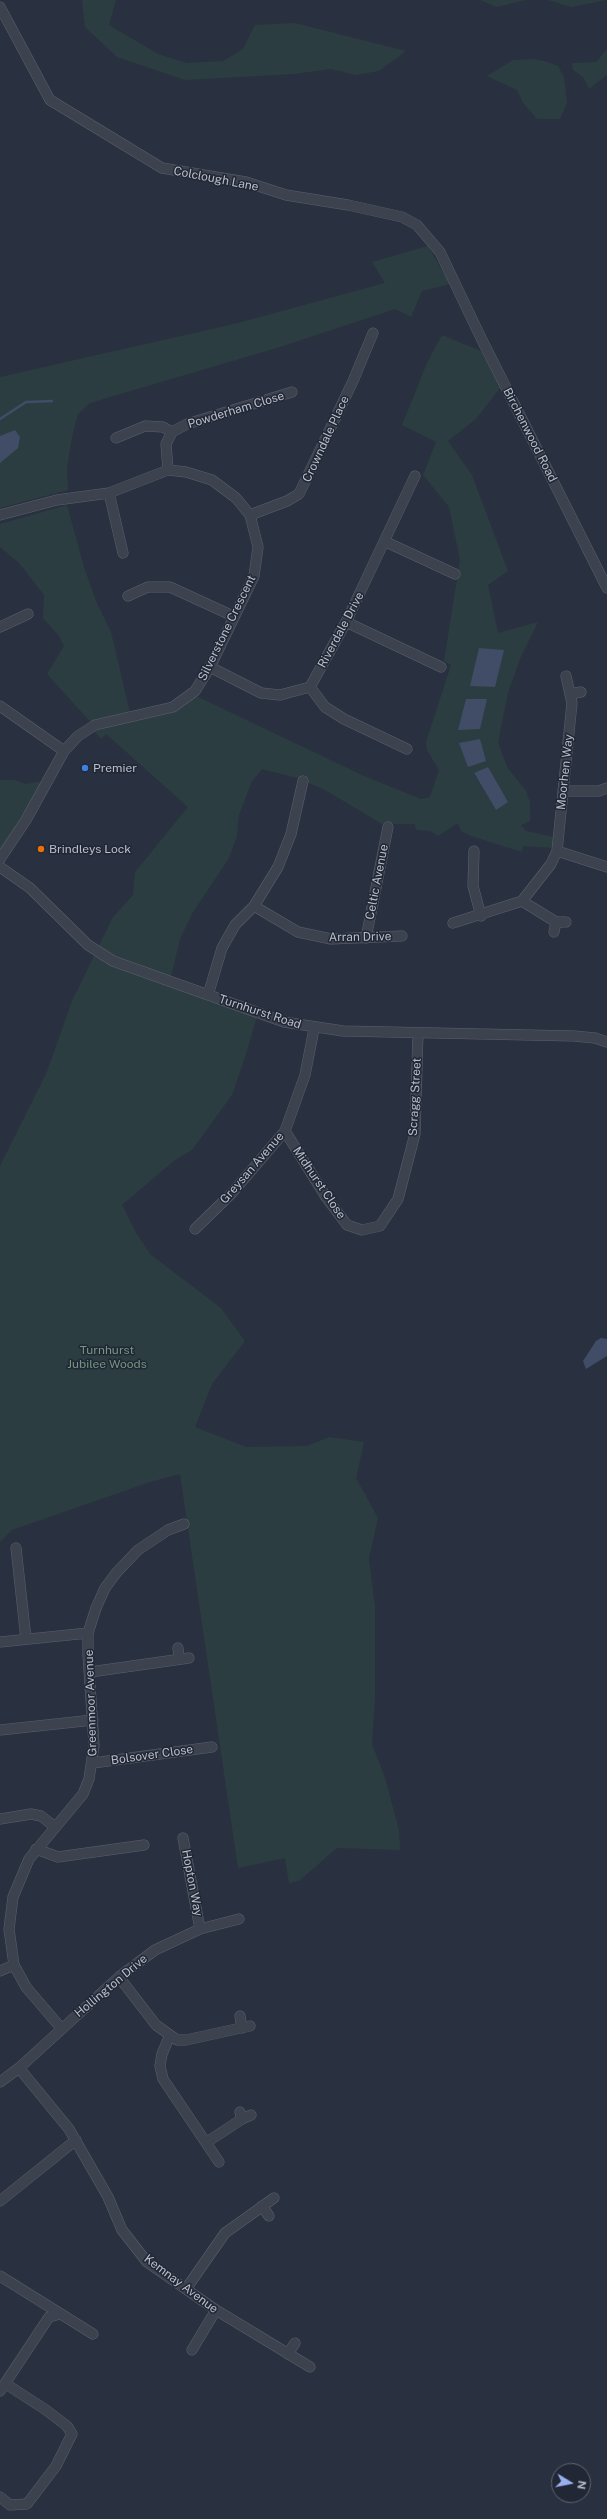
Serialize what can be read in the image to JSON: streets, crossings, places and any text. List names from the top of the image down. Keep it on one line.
{"streets":{"street":["Colclough Lane","Powderham Close","Birchenwood Road","Crowndale Place","Silverstone Crescent","Riverdale Drive","Moorhen Way","Celtic Avenue","Arran Drive","Turnhurst Road","Scragg Street","Greysan Avenue","Midhurst Close","Greenmoor Avenue","Bolsover Close","Hopton Way","Hollington Drive","Kemnay Avenue"]},"crossings":[["Colclough Lane","Birchenwood Road"],["Powderham Close","Silverstone Crescent"],["Crowndale Place","Silverstone Crescent"],["Celtic Avenue","Arran Drive"],["Turnhurst Road","Scragg Street"],["Turnhurst Road","Greysan Avenue"],["Scragg Street","Midhurst Close"],["Greysan Avenue","Midhurst Close"],["Greenmoor Avenue","Bolsover Close"],["Greenmoor Avenue","Hollington Drive"],["Hopton Way","Hollington Drive"],["Hollington Drive","Kemnay Avenue"]],"parks":["Turnhurst Jubilee Woods"],"places":["Premier","Brindleys Lock"],"north":"right"}
